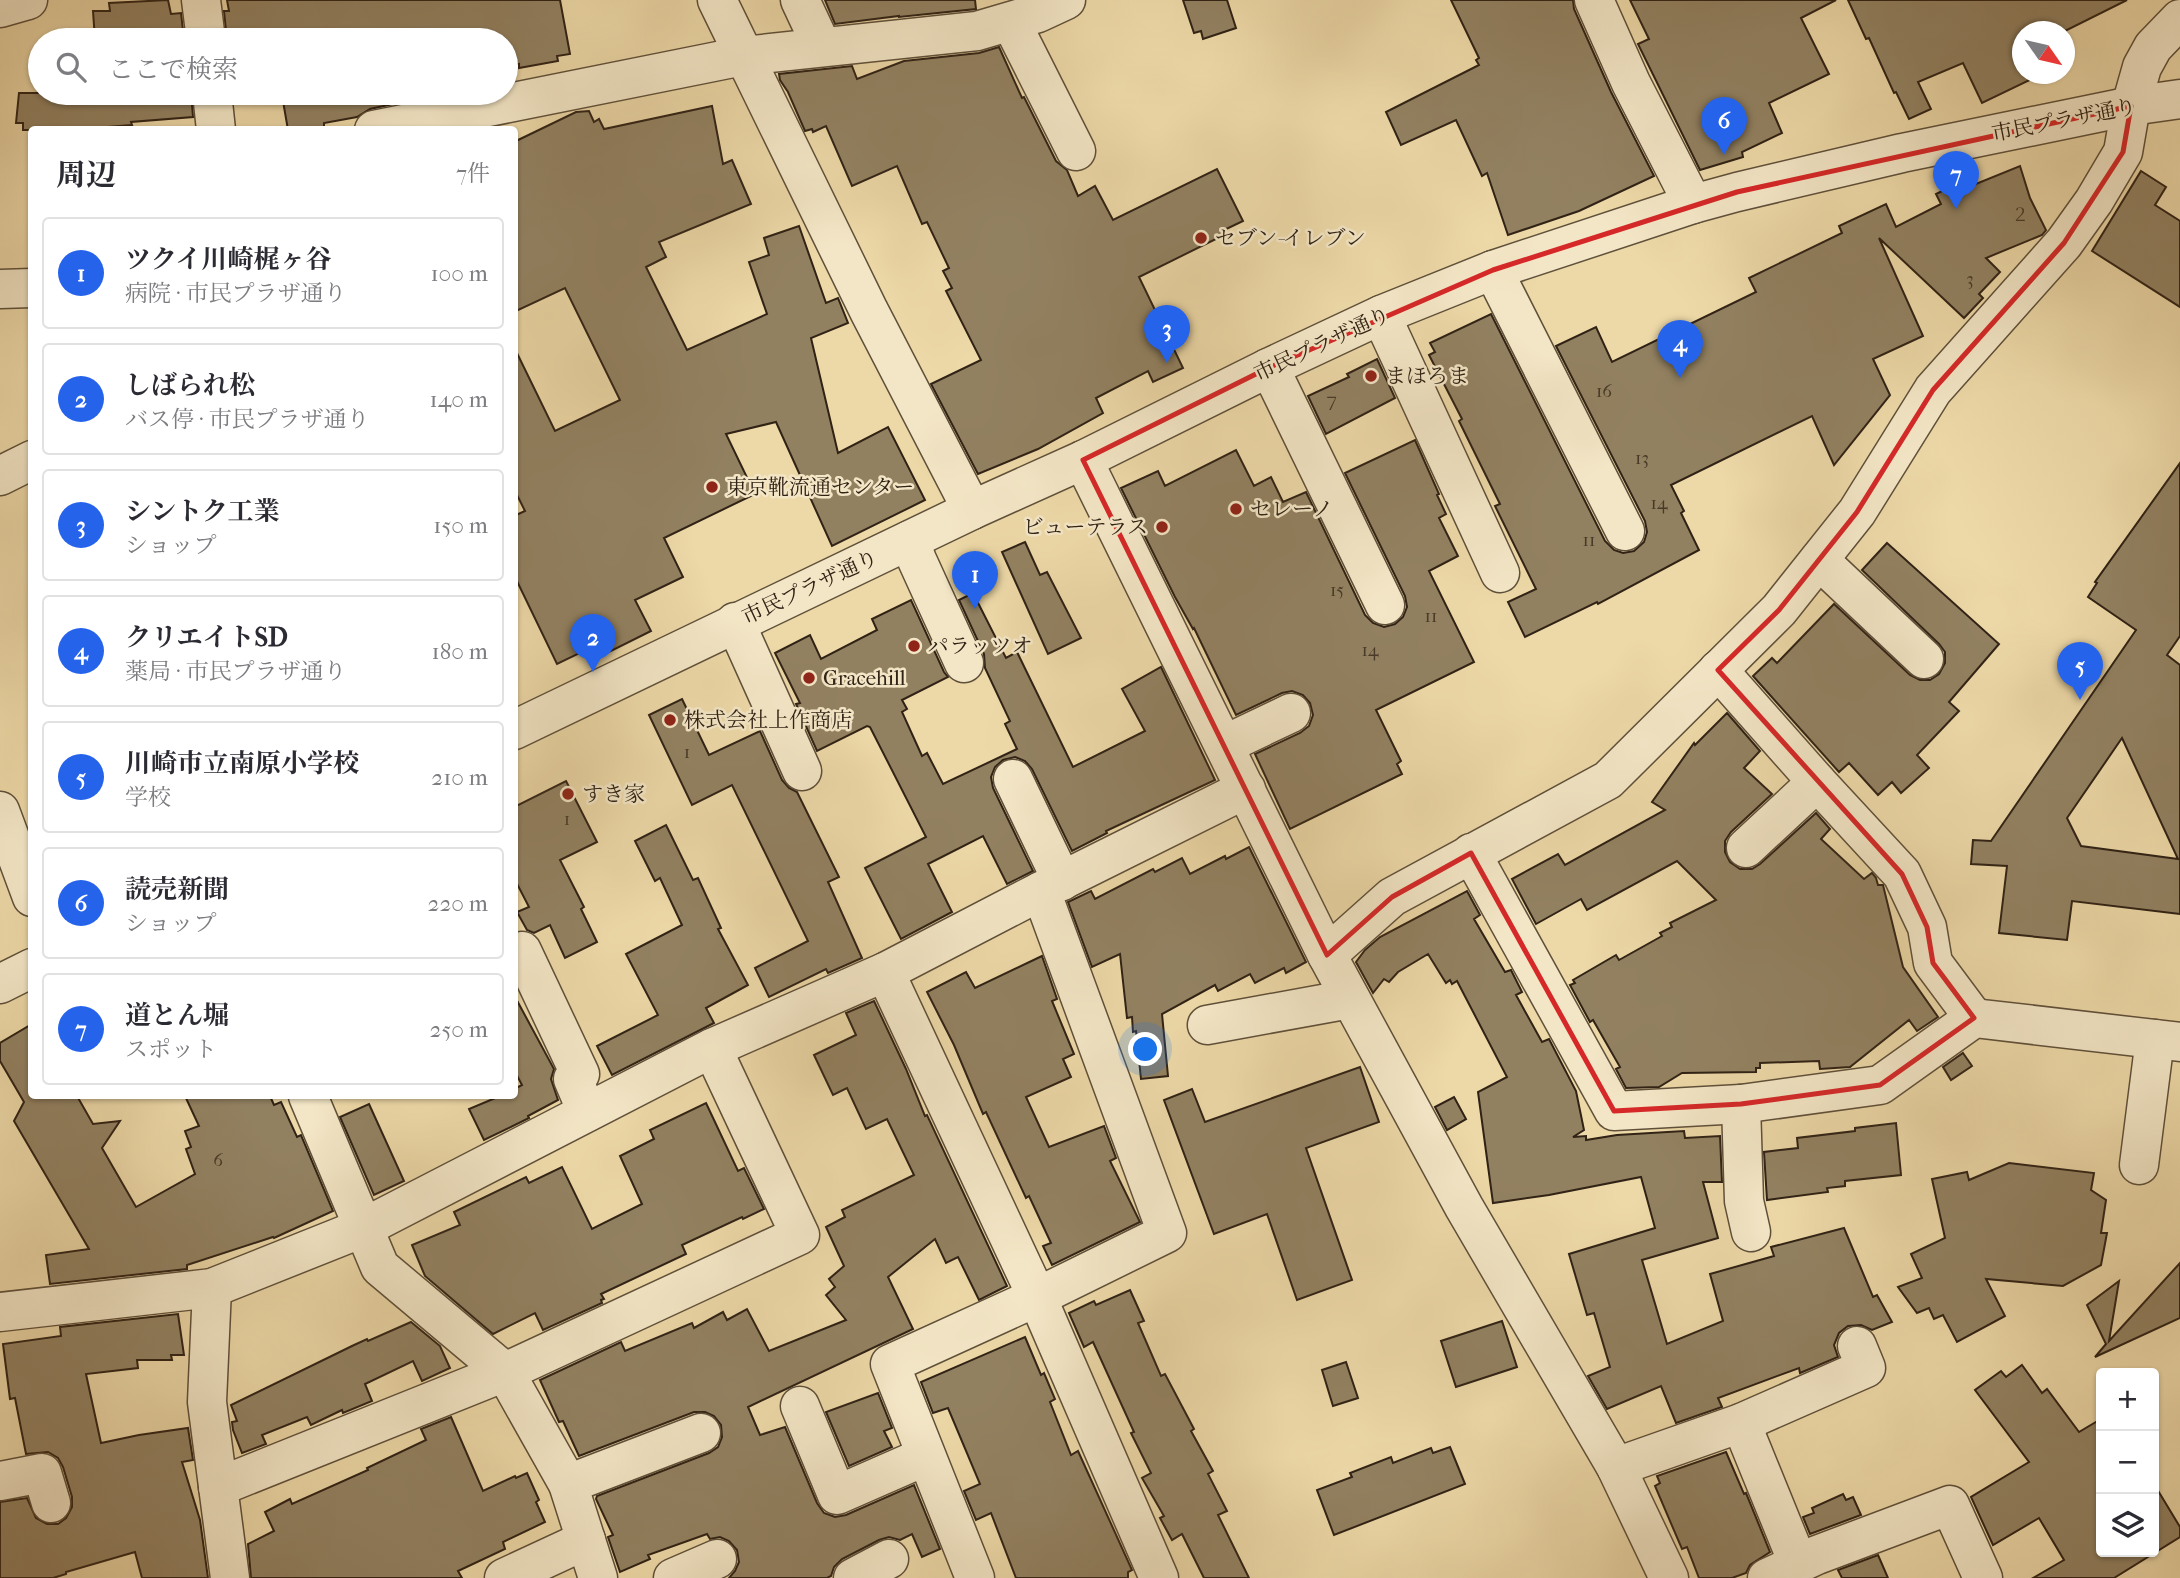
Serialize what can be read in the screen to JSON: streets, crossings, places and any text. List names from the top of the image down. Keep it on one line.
{"streets":{"street":["市民プラザ通り"]},"places":["セブン-イレブン","まほろま","東京靴流通センター","セレーノ","ビューテラス","パラッツオ","Gracehill","株式会社上作商店","すき家"],"house_numbers":["２","3","16","７","13","14","11","15","11","14","1","1","6"],"north":"bottom right","page":{"search":"ここで検索","pins":["6","7","3","4","1","2","5"],"heading":["周辺","7件"],"list":[{"mark":"1","name":"ツクイ川崎梶ヶ谷","note":"病院 · 市民プラザ通り","value":"100 m"},{"mark":"2","name":"しばられ松","note":"バス停 · 市民プラザ通り","value":"140 m"},{"mark":"3","name":"シントク工業","note":"ショップ","value":"150 m"},{"mark":"4","name":"クリエイトSD","note":"薬局 · 市民プラザ通り","value":"180 m"},{"mark":"5","name":"川崎市立南原小学校","note":"学校","value":"210 m"},{"mark":"6","name":"読売新聞","note":"ショップ","value":"220 m"},{"mark":"7","name":"道とん堀","note":"スポット","value":"250 m"}],"map_buttons":["+","−"]}}
